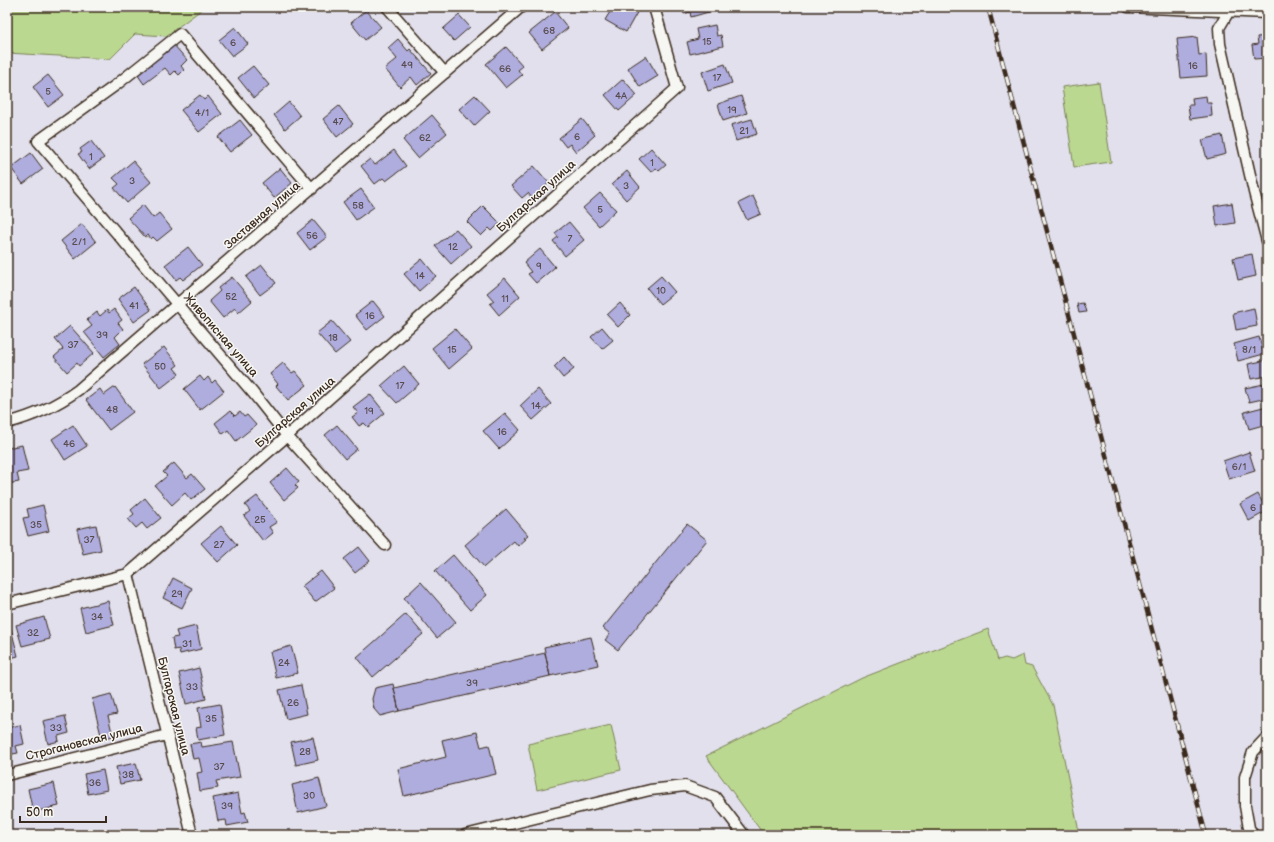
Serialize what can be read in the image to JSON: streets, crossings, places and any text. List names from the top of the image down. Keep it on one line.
{"streets":{"street":["Булгарская улица","Заставная улица","Живописная улица","Строгановская улица"]},"crossings":[["Булгарская улица","Живописная улица"],["Булгарская улица","Строгановская улица"],["Заставная улица","Живописная улица"]],"house_numbers":["68","15","6","49","16","66","17","5","4А","19","4/1","47","21","6","62","1","1","3","3","58","5","56","7","2/1","12","9","14","10","52","11","41","16","39","18","37","15","8/1","50","17","14","48","19","16","46","6/1","6","25","35","37","27","29","34","32","31","24","39","33","26","35","33","28","37","38","36","30","39"],"scale_bar":"50 m"}
